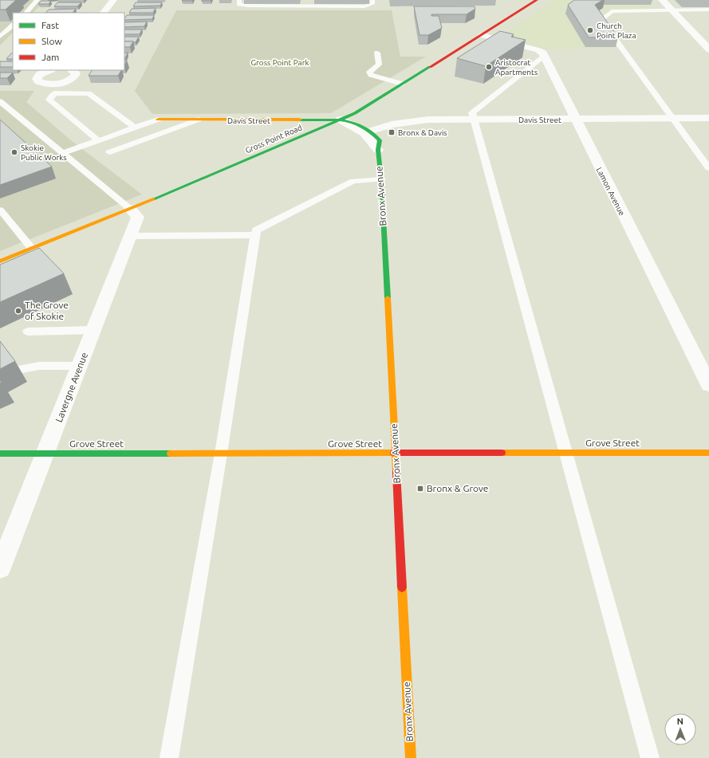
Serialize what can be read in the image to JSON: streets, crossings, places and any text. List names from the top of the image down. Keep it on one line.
{"streets":{"street":["Davis Street","Gross Point Road","Lamon Avenue","Bronx Avenue","Lavergne Avenue","Grove Street"]},"crossings":[["Davis Street","Gross Point Road"],["Davis Street","Lamon Avenue"],["Davis Street","Bronx Avenue"],["Gross Point Road","Lavergne Avenue"],["Bronx Avenue","Grove Street"],["Lavergne Avenue","Grove Street"]],"parks":["Gross Point Park"],"places":{"other":["Church Point Plaza","Aristocrat Apartments","Skokie Public Works","The Grove of Skokie"],"transit":["Bronx & Davis","Bronx & Grove"]},"legend":["Fast","Slow","Jam"],"north":"top"}
